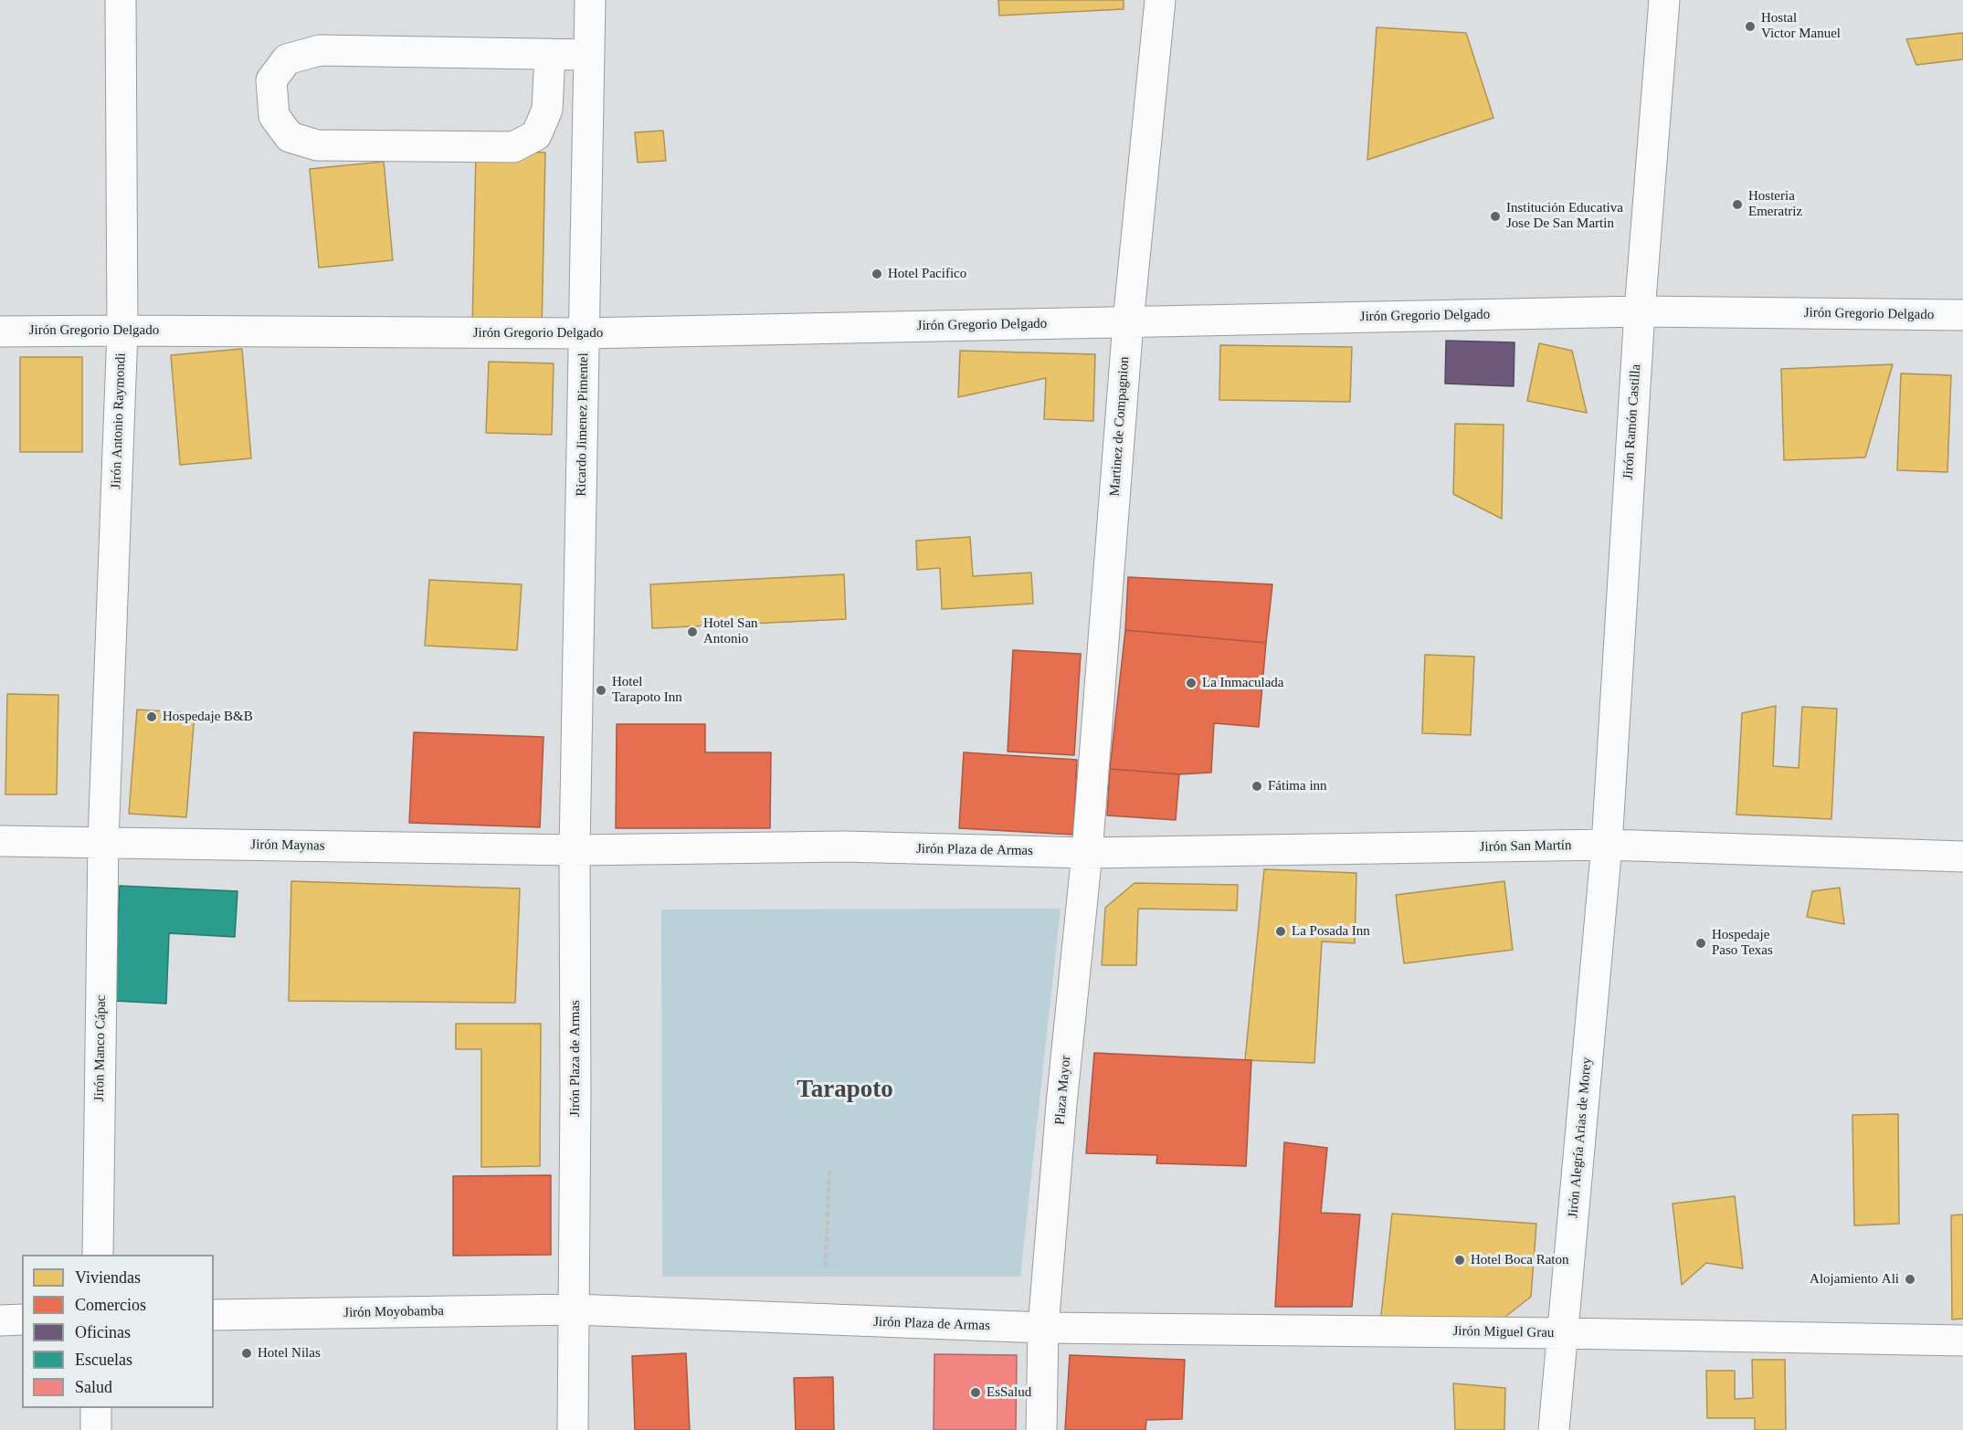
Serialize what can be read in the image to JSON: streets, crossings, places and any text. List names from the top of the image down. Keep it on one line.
{"streets":{"street":["Jirón Gregorio Delgado","Jirón Antonio Raymondi","Jirón Ramón Castilla","Ricardo Jimenez Pimentel","Martinez de Compagnion","Jirón Maynas","Jirón San Martín","Jirón Plaza de Armas","Jirón Manco Cápac","Plaza Mayor","Jirón Alegría Arias de Morey","Jirón Moyobamba","Jirón Miguel Grau"]},"crossings":[["Jirón Gregorio Delgado","Jirón Antonio Raymondi"],["Jirón Gregorio Delgado","Jirón Ramón Castilla"],["Jirón Gregorio Delgado","Ricardo Jimenez Pimentel"],["Jirón Gregorio Delgado","Martinez de Compagnion"],["Jirón Antonio Raymondi","Jirón Maynas"],["Jirón Antonio Raymondi","Jirón Manco Cápac"],["Jirón Ramón Castilla","Jirón San Martín"],["Jirón Ramón Castilla","Jirón Alegría Arias de Morey"],["Ricardo Jimenez Pimentel","Jirón Maynas"],["Ricardo Jimenez Pimentel","Jirón Plaza de Armas"],["Martinez de Compagnion","Jirón San Martín"],["Martinez de Compagnion","Jirón Plaza de Armas"],["Martinez de Compagnion","Plaza Mayor"],["Jirón Maynas","Jirón Plaza de Armas"],["Jirón Maynas","Jirón Manco Cápac"],["Jirón San Martín","Jirón Plaza de Armas"],["Jirón San Martín","Plaza Mayor"],["Jirón San Martín","Jirón Alegría Arias de Morey"],["Jirón Plaza de Armas","Plaza Mayor"],["Jirón Plaza de Armas","Jirón Moyobamba"],["Jirón Plaza de Armas","Jirón Miguel Grau"],["Plaza Mayor","Jirón Miguel Grau"],["Jirón Alegría Arias de Morey","Jirón Miguel Grau"]],"districts":["Tarapoto"],"places":["Hostal Victor Manuel","Hosteria Emeratriz","Institución Educativa Jose De San Martin","Hotel Pacifico","Hotel San Antonio","La Inmaculada","Hotel Tarapoto Inn","Hospedaje B&B","Fátima inn","La Posada Inn","Hospedaje Paso Texas","Hotel Boca Raton","Alojamiento Ali","Hotel Nilas","EsSalud"],"legend":["Viviendas","Comercios","Oficinas","Escuelas","Salud"]}
